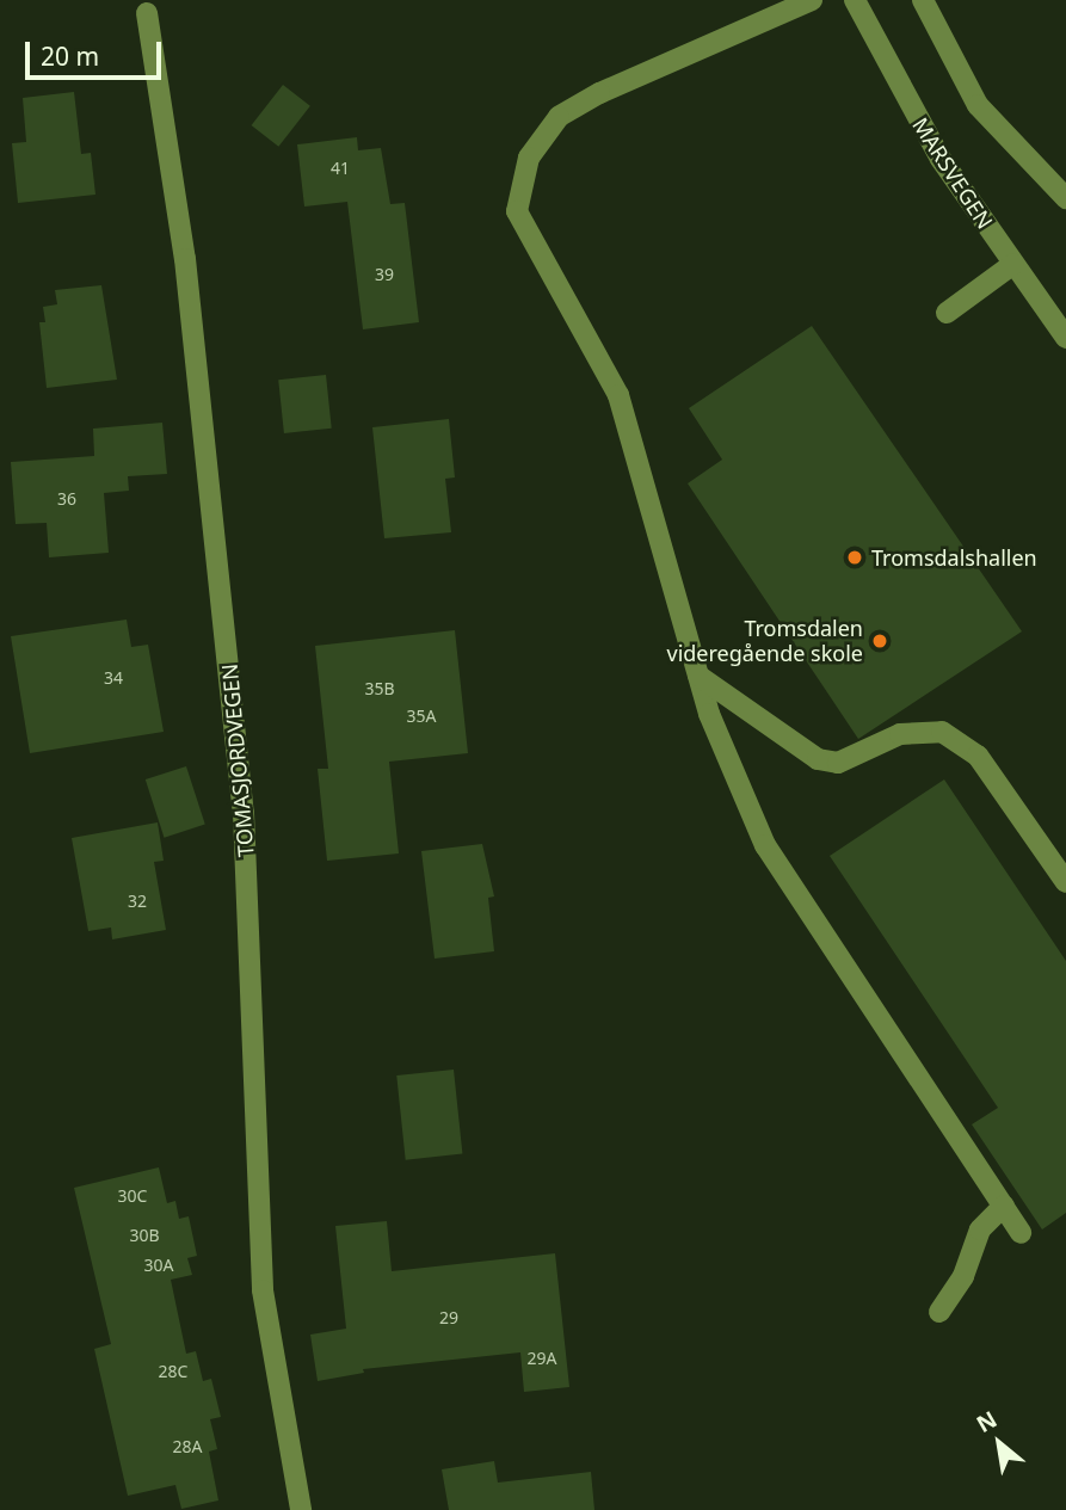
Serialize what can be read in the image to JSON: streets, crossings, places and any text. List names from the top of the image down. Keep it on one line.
{"streets":{"street":["MARSVEGEN","TOMASJORDVEGEN"]},"places":["Tromsdalshallen","Tromsdalen videregående skole"],"house_numbers":["41","39","36","34","35B","35A","32","30C","30B","30A","29","29A","28C","28A"],"scale_bar":"20 m","north":"top left"}
